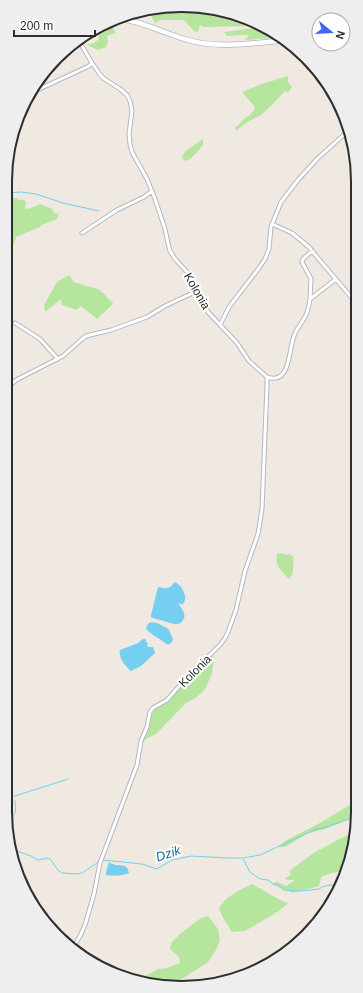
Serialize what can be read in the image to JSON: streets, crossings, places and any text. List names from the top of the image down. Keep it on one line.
{"streets":{"street":["Kolonia"]},"water":["Dzik"],"scale_bar":"200 m","north":"right"}
